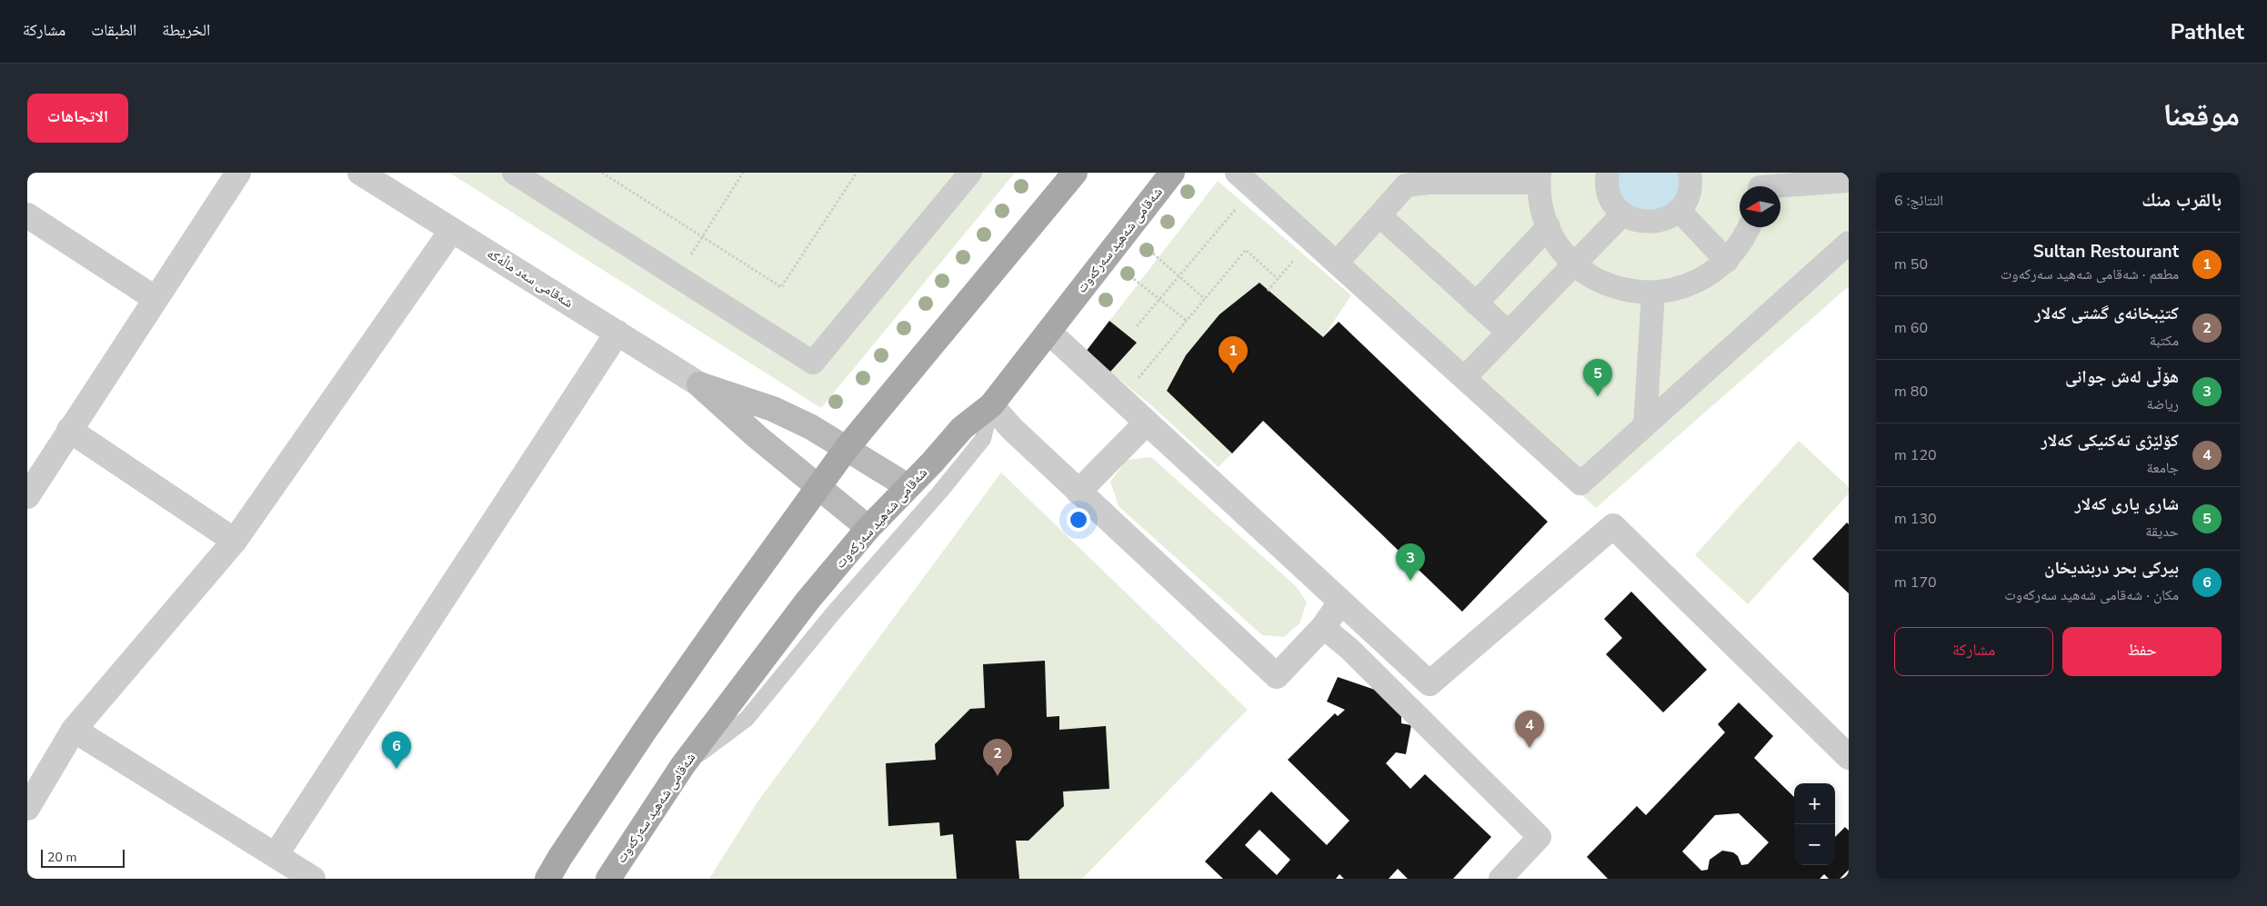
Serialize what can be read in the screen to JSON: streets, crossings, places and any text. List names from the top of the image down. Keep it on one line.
{"streets":{"main road":["شەقامی شەهید سەرکەوت"],"street":["شەقامی سەد ماڵەکە"]},"scale_bar":"20 m","north":"left","page":{"header":"Pathlet","nav":["الخريطة","الطبقات","مشاركة"],"title":"موقعنا","buttons":["الاتجاهات",["حفظ","مشاركة"]],"heading":["بالقرب منك","النتائج: 6"],"list":[{"mark":"1","name":"Sultan Restourant","note":"مطعم · شەقامی شەهید سەرکەوت","value":"50 m"},{"mark":"2","name":"کتێبخانەی گشتی کەلار","note":"مكتبة","value":"60 m"},{"mark":"3","name":"هۆڵی لەش جوانی","note":"رياضة","value":"80 m"},{"mark":"4","name":"کۆلێژی تەکنیکی کەلار","note":"جامعة","value":"120 m"},{"mark":"5","name":"شاری یاری کەلار","note":"حديقة","value":"130 m"},{"mark":"6","name":"بيركى بحر دربنديخان","note":"مكان · شەقامی شەهید سەرکەوت","value":"170 m"}],"pins":["1","5","3","4","6","2"],"map_buttons":["+","−"],"scale":"20 m"}}
